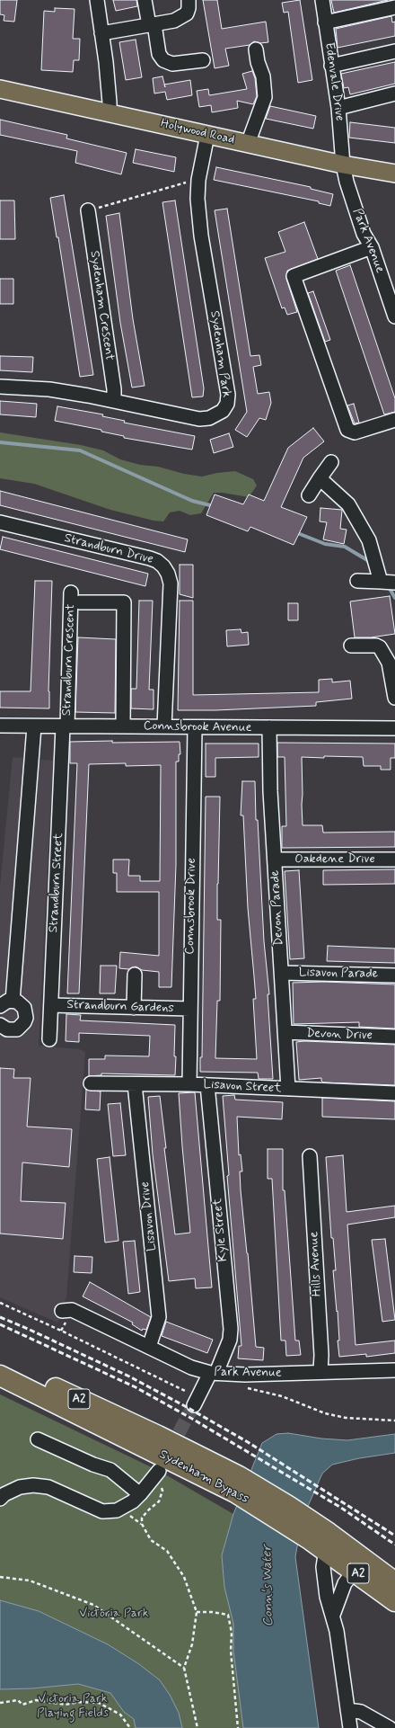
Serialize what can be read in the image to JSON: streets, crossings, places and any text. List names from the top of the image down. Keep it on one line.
{"streets":{"highway":["A2","Sydenham Bypass"],"main road":["Holywood Road"],"street":["Edenvale Drive","Park Avenue","Sydenham Crescent","Sydenham Park","Strandburn Drive","Strandburn Crescent","Connsbrook Avenue","Oakdene Drive","Strandburn Street","Connsbrook Drive","Devon Parade","Lisavon Parade","Strandburn Gardens","Devon Drive","Lisavon Street","Lisavon Drive","Kyle Street","Hills Avenue"]},"crossings":[["Edenvale Drive","Holywood Road"],["Edenvale Drive","Park Avenue"],["Holywood Road","Park Avenue"],["Holywood Road","Sydenham Park"],["Park Avenue","Lisavon Drive"],["Park Avenue","Kyle Street"],["Park Avenue","Hills Avenue"],["Sydenham Crescent","Sydenham Park"],["Strandburn Drive","Connsbrook Avenue"],["Strandburn Crescent","Connsbrook Avenue"],["Strandburn Crescent","Strandburn Street"],["Connsbrook Avenue","Strandburn Street"],["Connsbrook Avenue","Connsbrook Drive"],["Connsbrook Avenue","Devon Parade"],["Oakdene Drive","Devon Parade"],["Strandburn Street","Strandburn Gardens"],["Connsbrook Drive","Strandburn Gardens"],["Connsbrook Drive","Lisavon Street"],["Devon Parade","Lisavon Parade"],["Devon Parade","Devon Drive"],["Devon Parade","Lisavon Street"],["Lisavon Street","Lisavon Drive"],["Lisavon Street","Kyle Street"]],"water":["Conn's Water"],"parks":["Victoria Park","Victoria Park Playing Fields"]}
